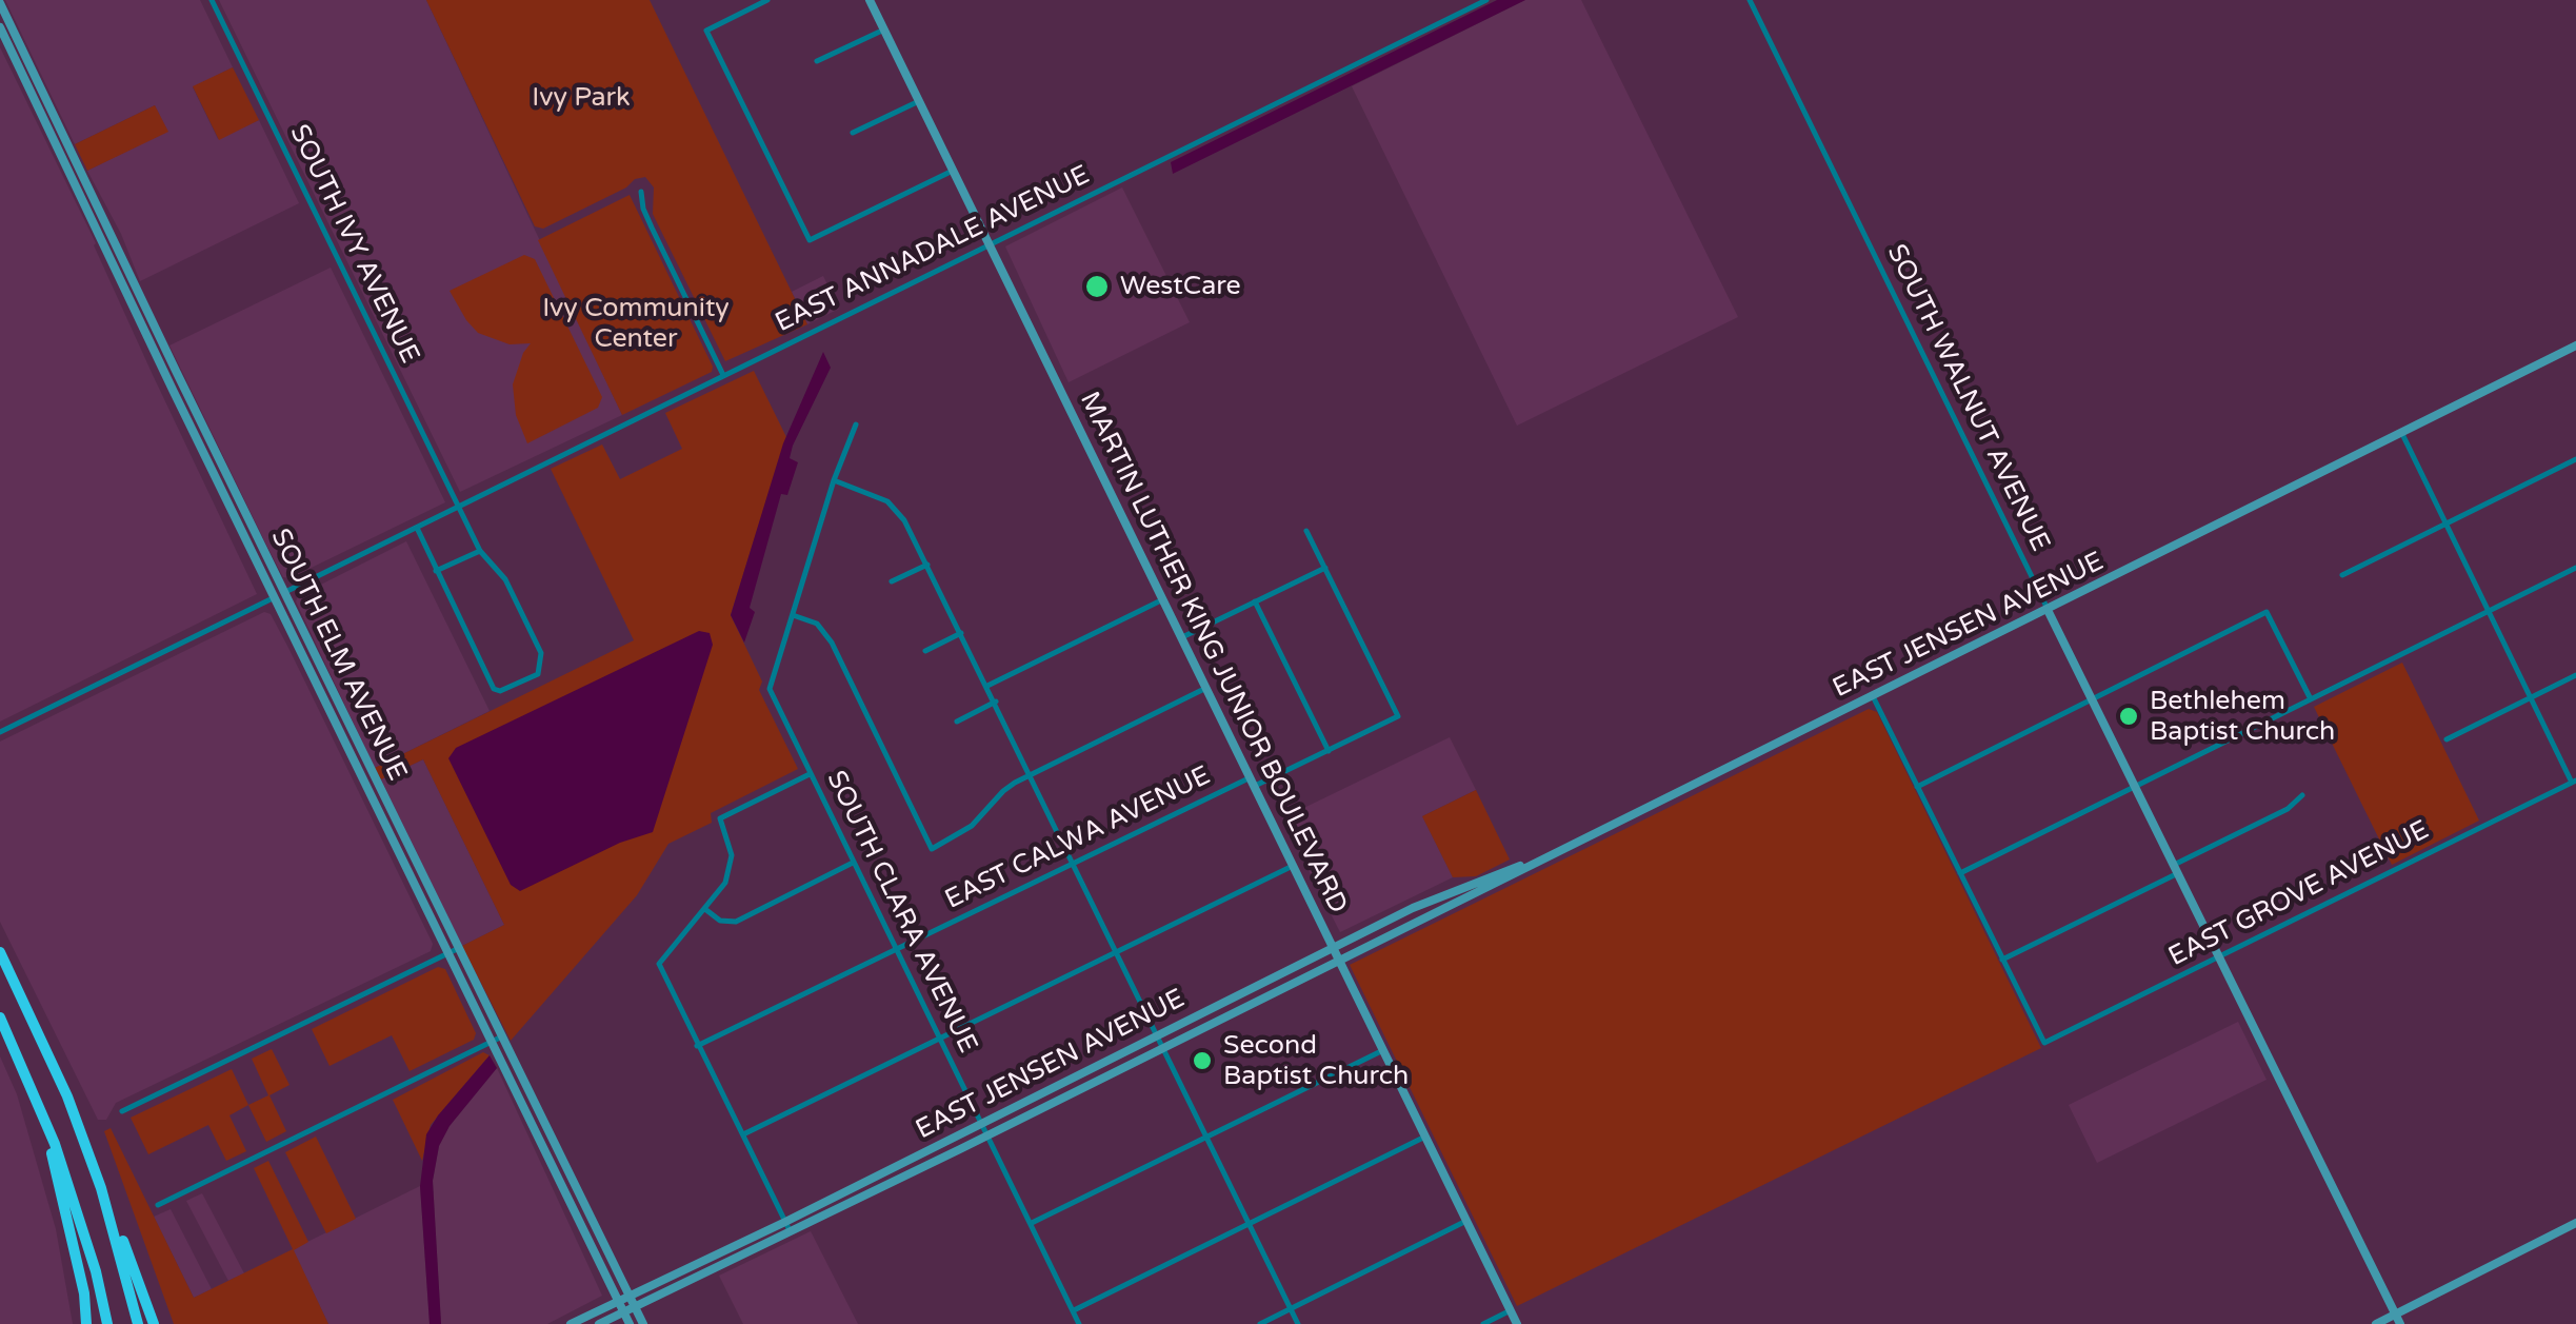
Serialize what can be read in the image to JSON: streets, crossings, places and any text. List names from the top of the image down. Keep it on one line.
{"streets":{"street":["SOUTH IVY AVENUE","EAST ANNADALE AVENUE","SOUTH WALNUT AVENUE","EAST JENSEN AVENUE","MARTIN LUTHER KING JUNIOR BOULEVARD","SOUTH ELM AVENUE","EAST CALWA AVENUE","EAST GROVE AVENUE","SOUTH CLARA AVENUE"]},"crossings":[["SOUTH IVY AVENUE","EAST ANNADALE AVENUE"],["EAST ANNADALE AVENUE","MARTIN LUTHER KING JUNIOR BOULEVARD"],["EAST ANNADALE AVENUE","SOUTH ELM AVENUE"],["SOUTH WALNUT AVENUE","EAST JENSEN AVENUE"],["SOUTH WALNUT AVENUE","EAST GROVE AVENUE"],["EAST JENSEN AVENUE","MARTIN LUTHER KING JUNIOR BOULEVARD"],["EAST JENSEN AVENUE","SOUTH ELM AVENUE"],["EAST JENSEN AVENUE","SOUTH CLARA AVENUE"],["MARTIN LUTHER KING JUNIOR BOULEVARD","EAST CALWA AVENUE"],["EAST CALWA AVENUE","SOUTH CLARA AVENUE"]],"parks":["Ivy Park","Ivy Community Center"],"places":["WestCare","Bethlehem Baptist Church","Second Baptist Church"]}
